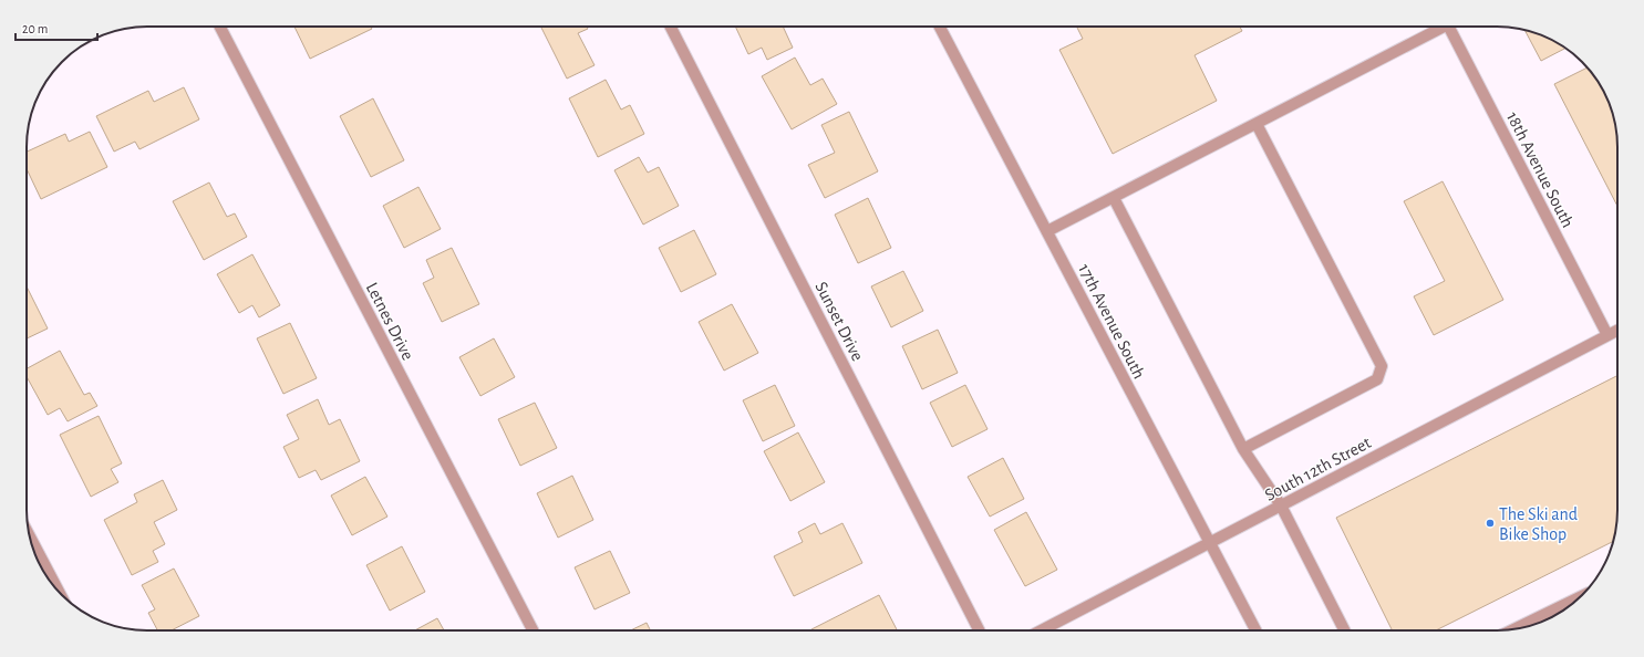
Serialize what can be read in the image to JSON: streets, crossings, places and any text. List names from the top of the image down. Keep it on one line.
{"streets":{"street":["18th Avenue South","Letnes Drive","Sunset Drive","17th Avenue South","South 12th Street"]},"crossings":[["18th Avenue South","South 12th Street"],["17th Avenue South","South 12th Street"]],"places":["The Ski and Bike Shop"],"scale_bar":"20 m"}
